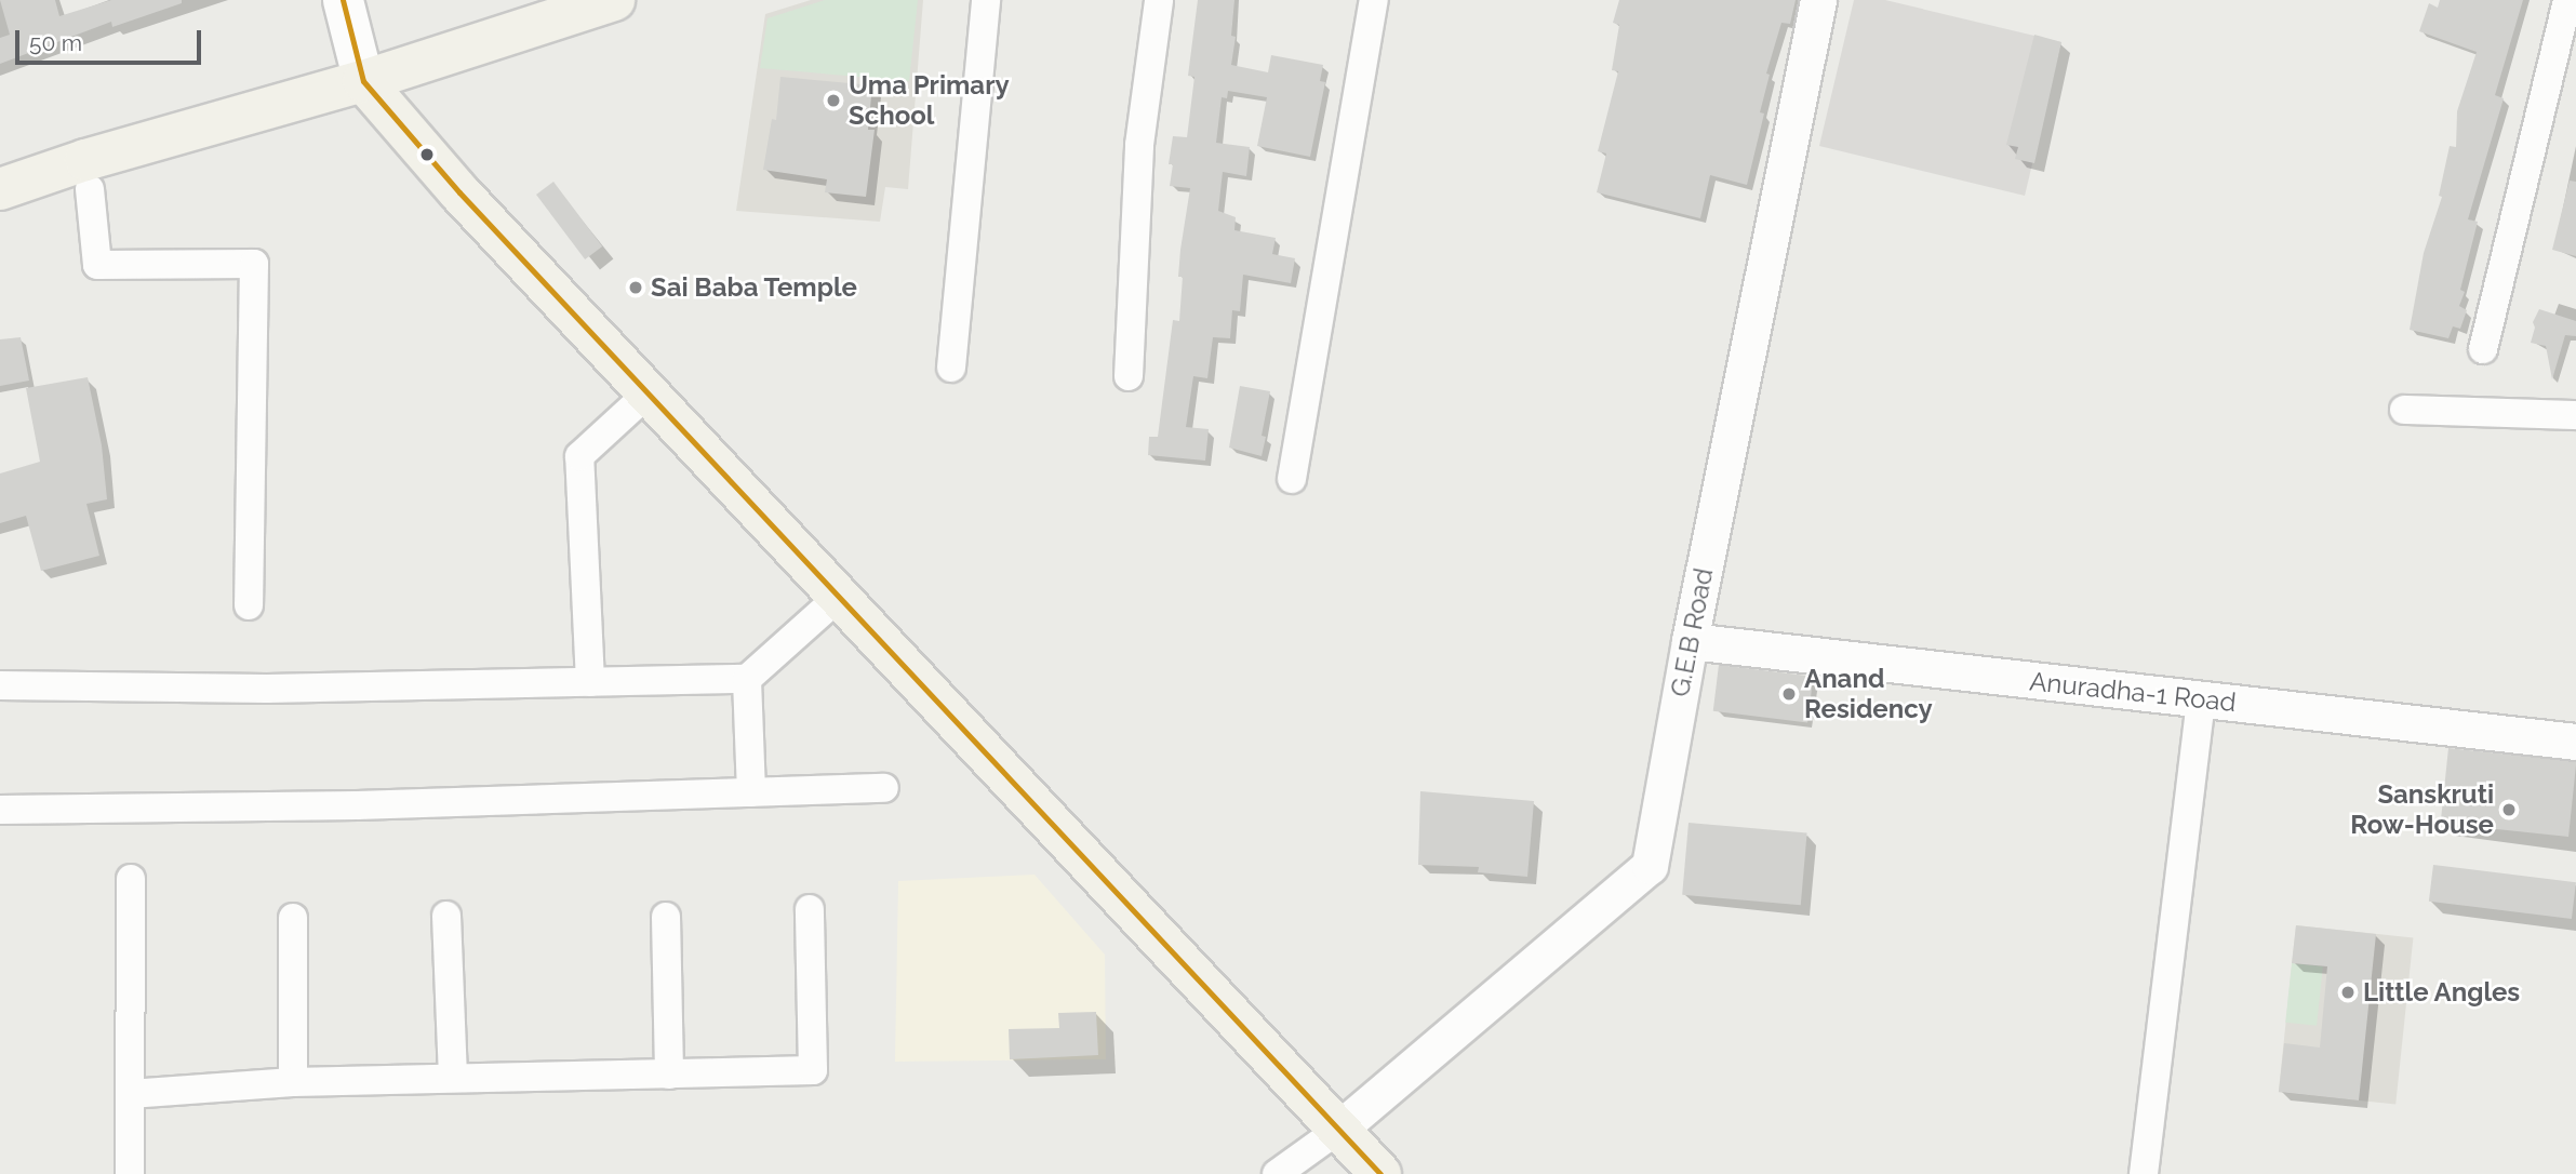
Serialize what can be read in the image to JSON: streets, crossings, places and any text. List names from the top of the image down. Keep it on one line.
{"streets":{"street":["G.E.B Road","Anuradha-1 Road"]},"crossings":[["G.E.B Road","Anuradha-1 Road"]],"places":["Uma Primary School","Sai Baba Temple","Anand Residency","Sanskruti Row-House","Little Angles"],"scale_bar":"50 m"}
